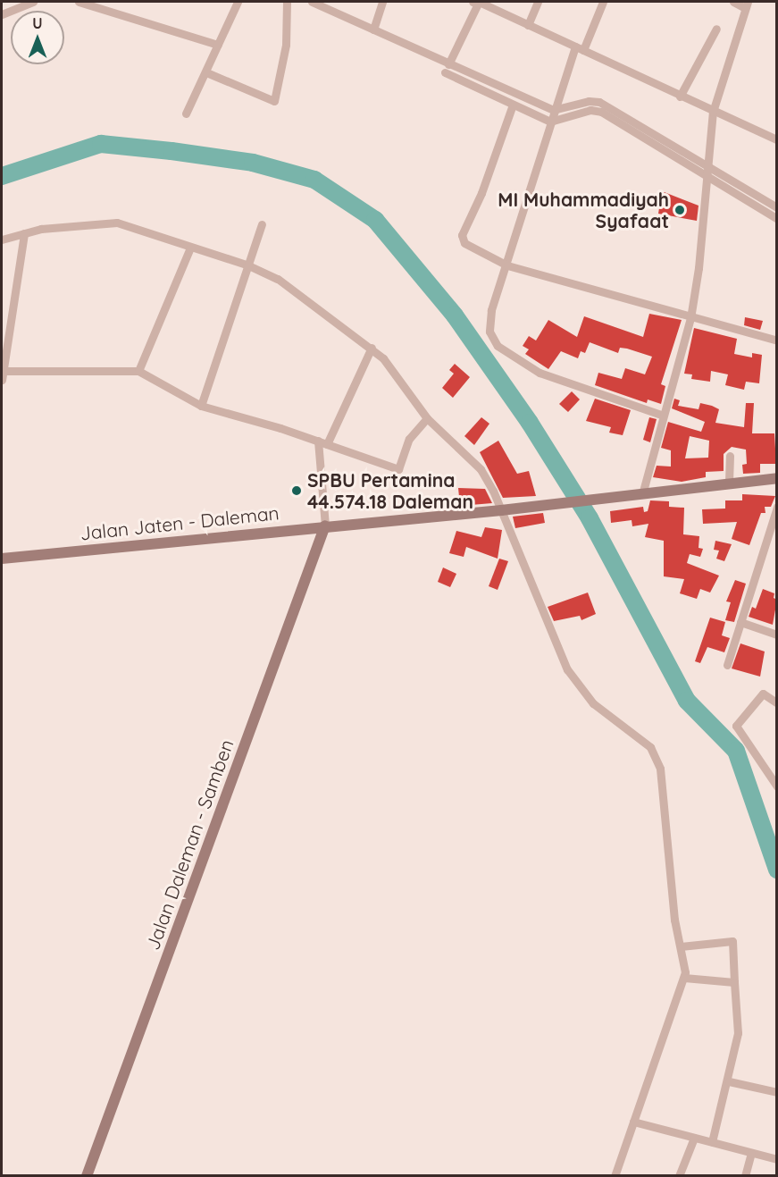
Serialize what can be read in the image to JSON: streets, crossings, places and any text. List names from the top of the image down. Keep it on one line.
{"streets":{"main road":["Jalan Jaten - Daleman","Jalan Daleman - Samben"]},"crossings":[["Jalan Jaten - Daleman","Jalan Daleman - Samben"]],"places":["MI Muhammadiyah Syafaat","SPBU Pertamina 44.574.18 Daleman"],"north":"top"}
